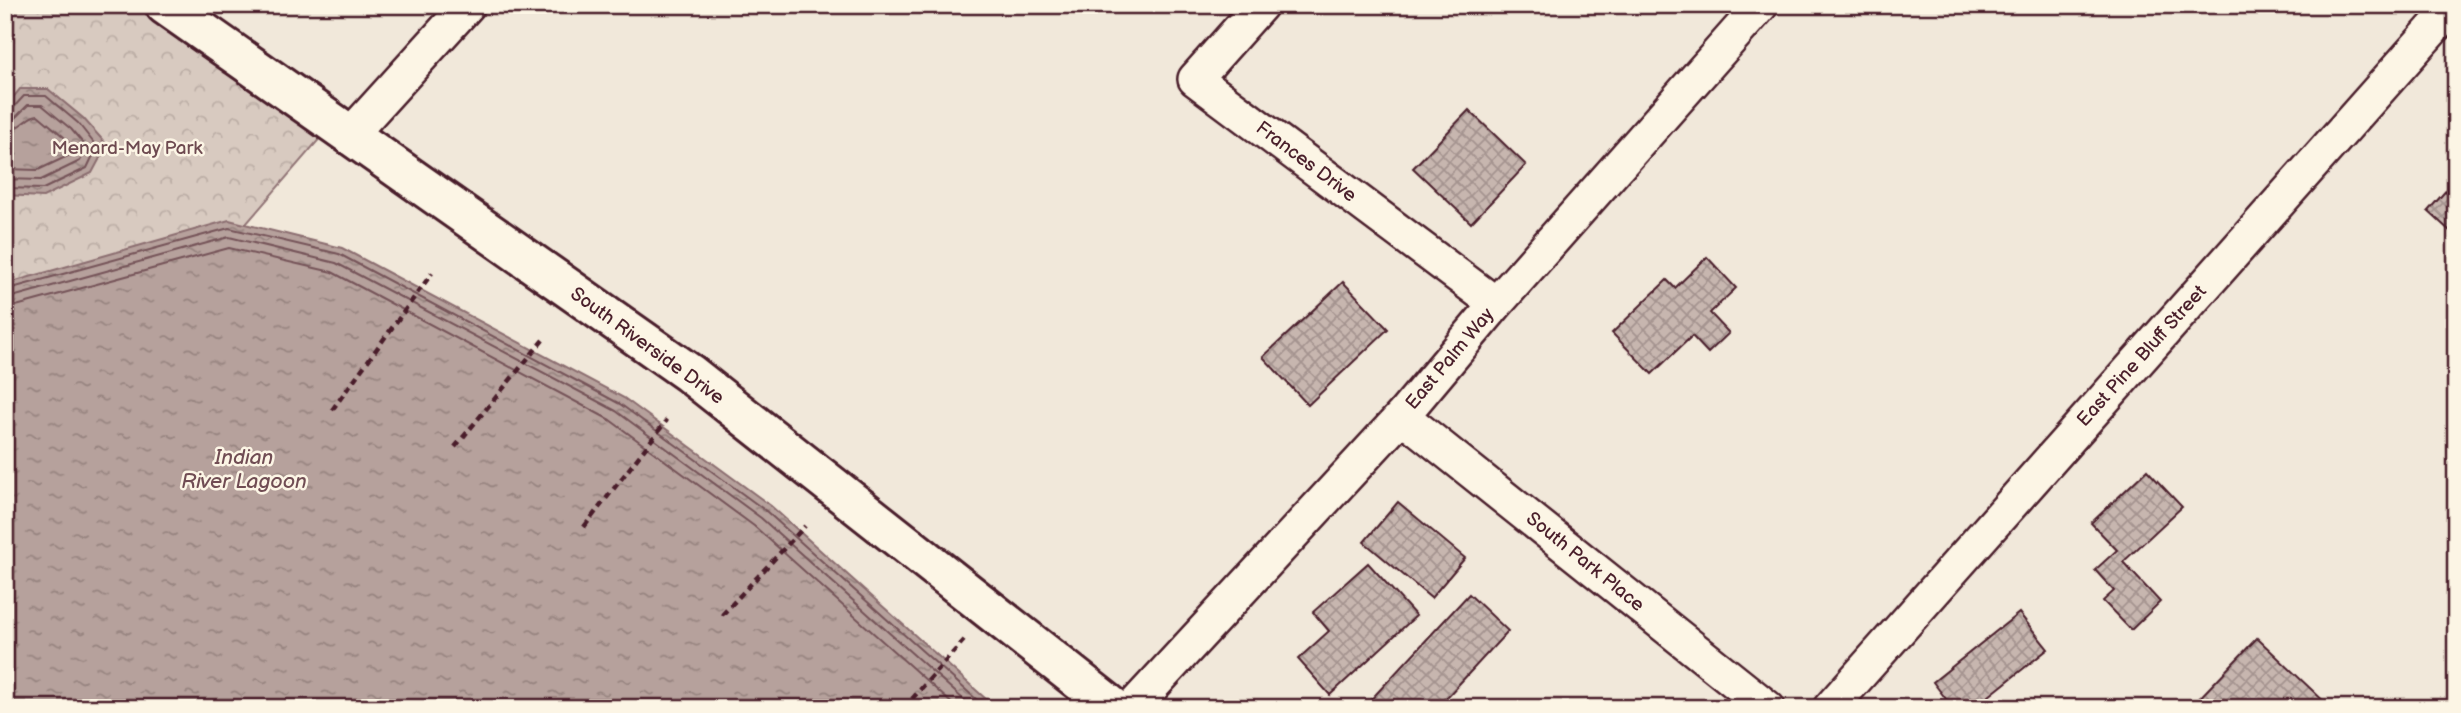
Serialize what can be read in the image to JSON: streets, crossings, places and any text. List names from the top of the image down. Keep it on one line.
{"streets":{"street":["Frances Drive","South Riverside Drive","East Pine Bluff Street","East Palm Way","South Park Place"]},"crossings":[["Frances Drive","East Palm Way"],["East Palm Way","South Park Place"]],"water":["Indian River Lagoon"],"parks":["Menard-May Park"]}
